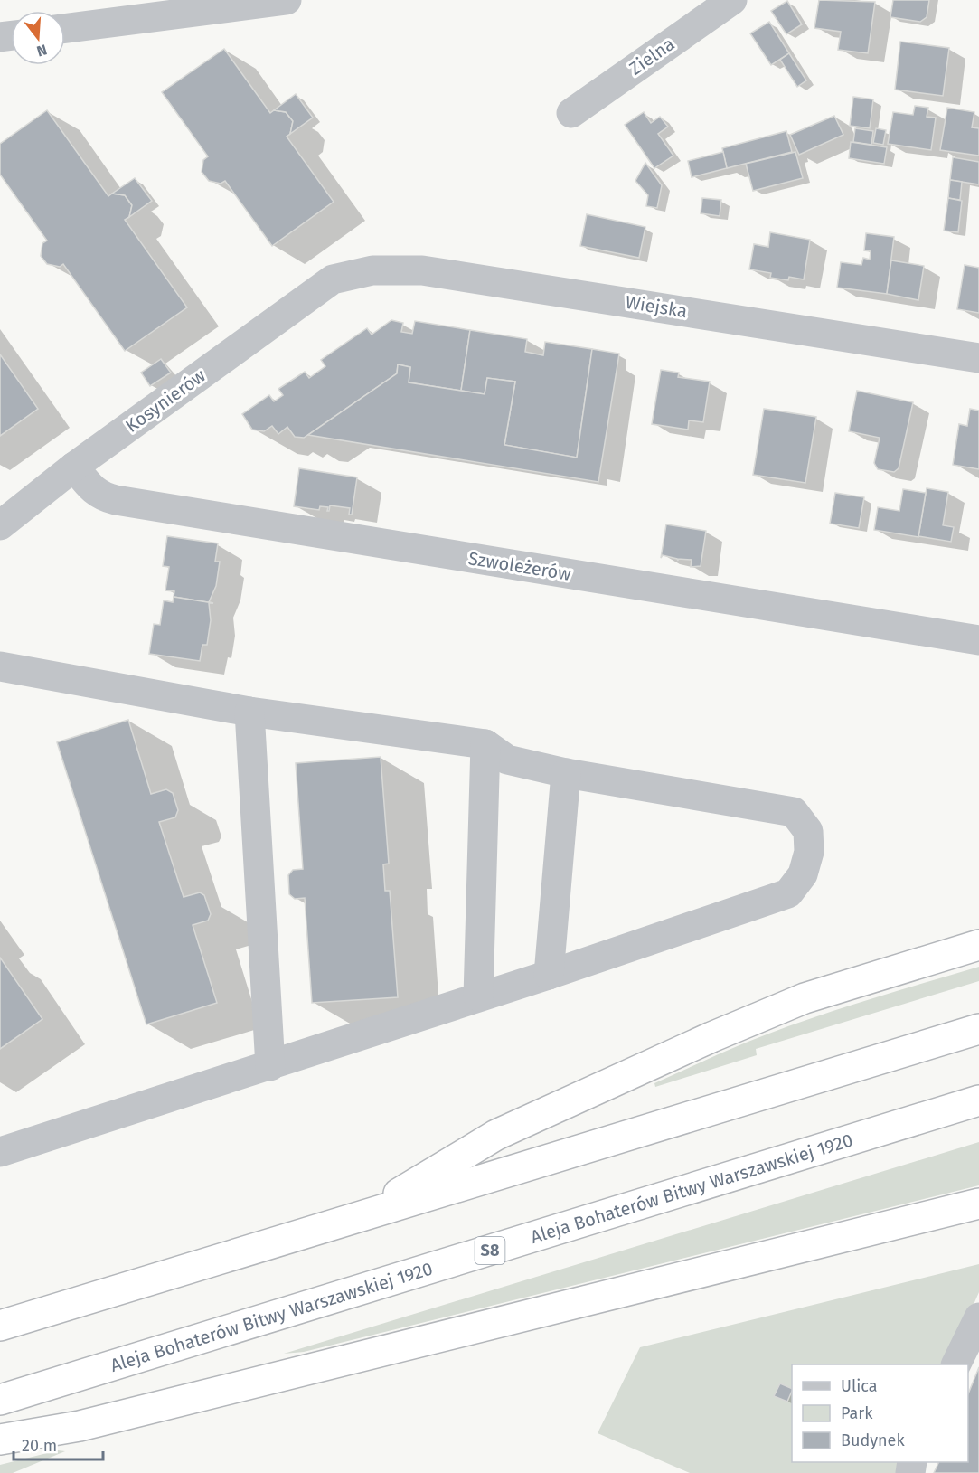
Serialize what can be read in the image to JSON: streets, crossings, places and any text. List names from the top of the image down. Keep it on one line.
{"streets":{"highway":["Aleja Bohaterów Bitwy Warszawskiej 1920","S8"],"street":["Zielna","Wiejska","Kosynierów","Szwoleżerów"]},"crossings":[["Wiejska","Kosynierów"],["Kosynierów","Szwoleżerów"]],"legend":["Ulica","Park","Budynek"],"scale_bar":"20 m","north":"bottom"}
